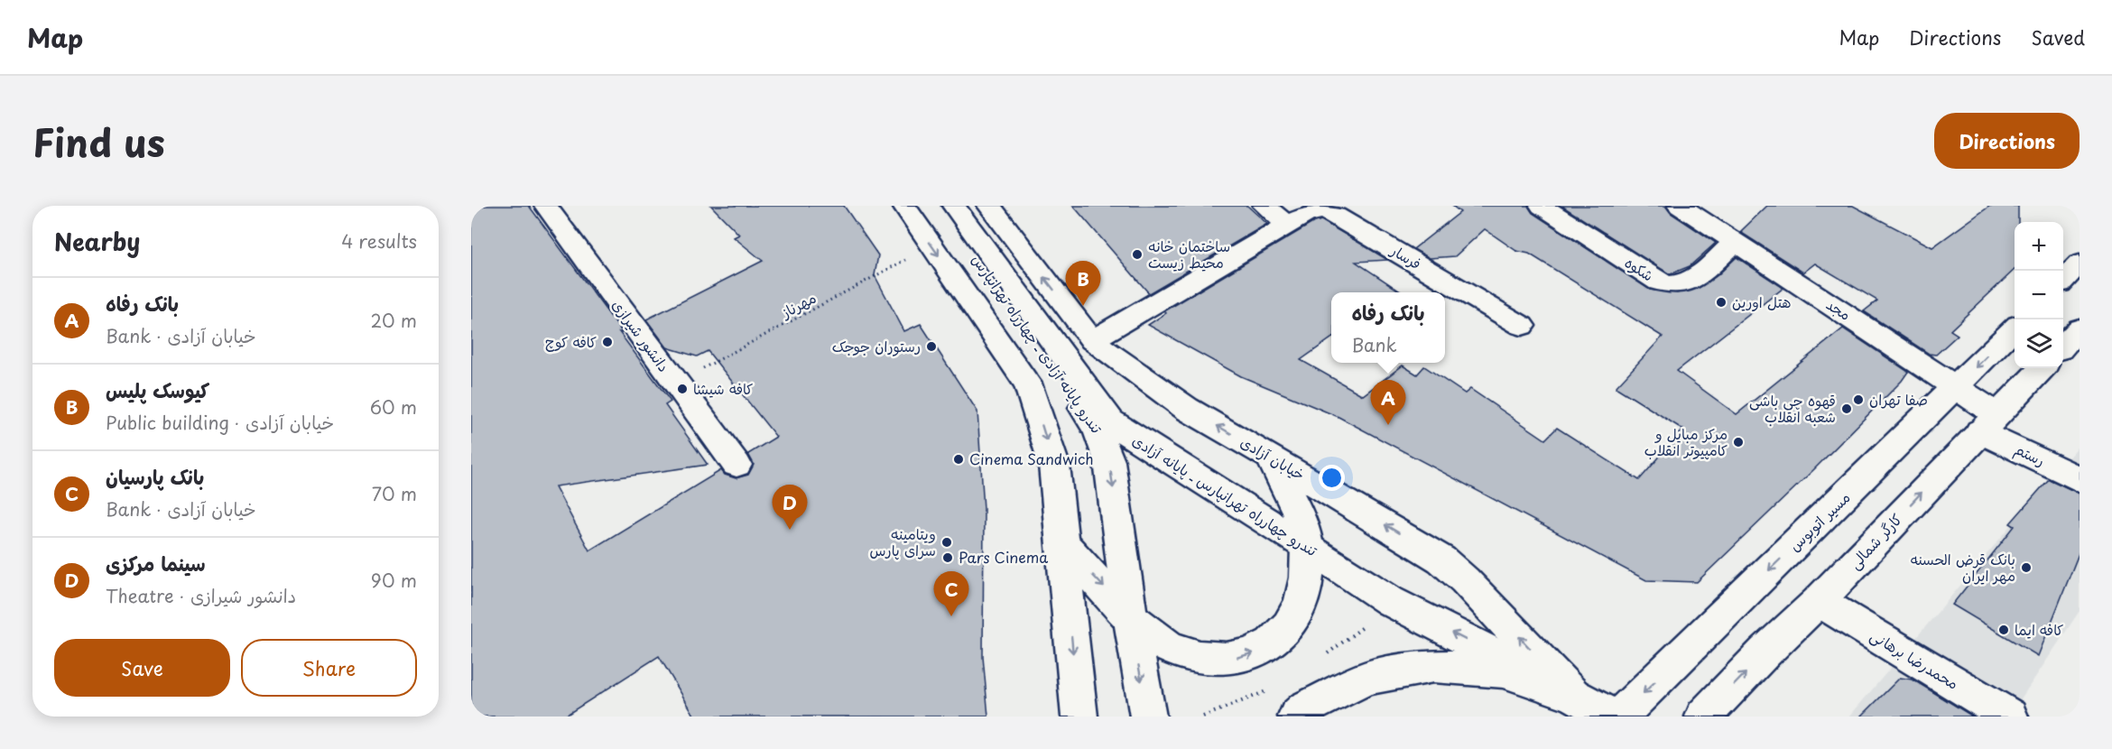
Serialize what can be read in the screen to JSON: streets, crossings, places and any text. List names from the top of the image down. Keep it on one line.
{"streets":{"main road":["فرسار","شکوه","مجد","دانشور شیرازی","تندرو پایانه آزادی ـ چهارراه تهرانپارس","رستم","خیابان آزادی","تندرو چهارراه تهرانپارس ـ پایانه آزادی","مسیر اتوبوس","کارگر شمالی","محمدرضا برهانی"],"path":["مهرناز"]},"crossings":[["فرسار","خیابان آزادی"],["شکوه","مجد"],["مهرناز","دانشور شیرازی"],["مجد","رستم"],["مجد","مسیر اتوبوس"],["مجد","کارگر شمالی"],["رستم","کارگر شمالی"],["خیابان آزادی","تندرو چهارراه تهرانپارس ـ پایانه آزادی"],["کارگر شمالی","محمدرضا برهانی"]],"one_way":["خیابان آزادی","تندرو چهارراه تهرانپارس ـ پایانه آزادی","مسیر اتوبوس","کارگر شمالی"],"places":["ساختمان خانه محیط زیست","هتل اورین","کافه کوچ","رستوران جوجک","کافه شیشا","صفا تهران","قهوه چی باشی شعبه انقلاب","مرکز مبایل و کامپیوتر انقلاب","Cinema Sandwich","ویتامینه سرای پارس","Pars Cinema","بانک قرض الحسنه مهر ایران","کافه ایما"],"page":{"header":"Map","nav":["Map","Directions","Saved"],"title":"Find us","buttons":["Directions",["Save","Share"]],"heading":["Nearby","4 results"],"map_buttons":["+","−"],"pins":["B","A","D","C"],"list":[{"mark":"A","name":"بانک رفاه","note":"Bank · خیابان آزادی","value":"20 m"},{"mark":"B","name":"کیوسک پلیس","note":"Public building · خیابان آزادی","value":"60 m"},{"mark":"C","name":"بانک پارسیان","note":"Bank · خیابان آزادی","value":"70 m"},{"mark":"D","name":"سینما مرکزی","note":"Theatre · دانشور شیرازی","value":"90 m"}],"popup":["بانک رفاه","Bank"]}}
